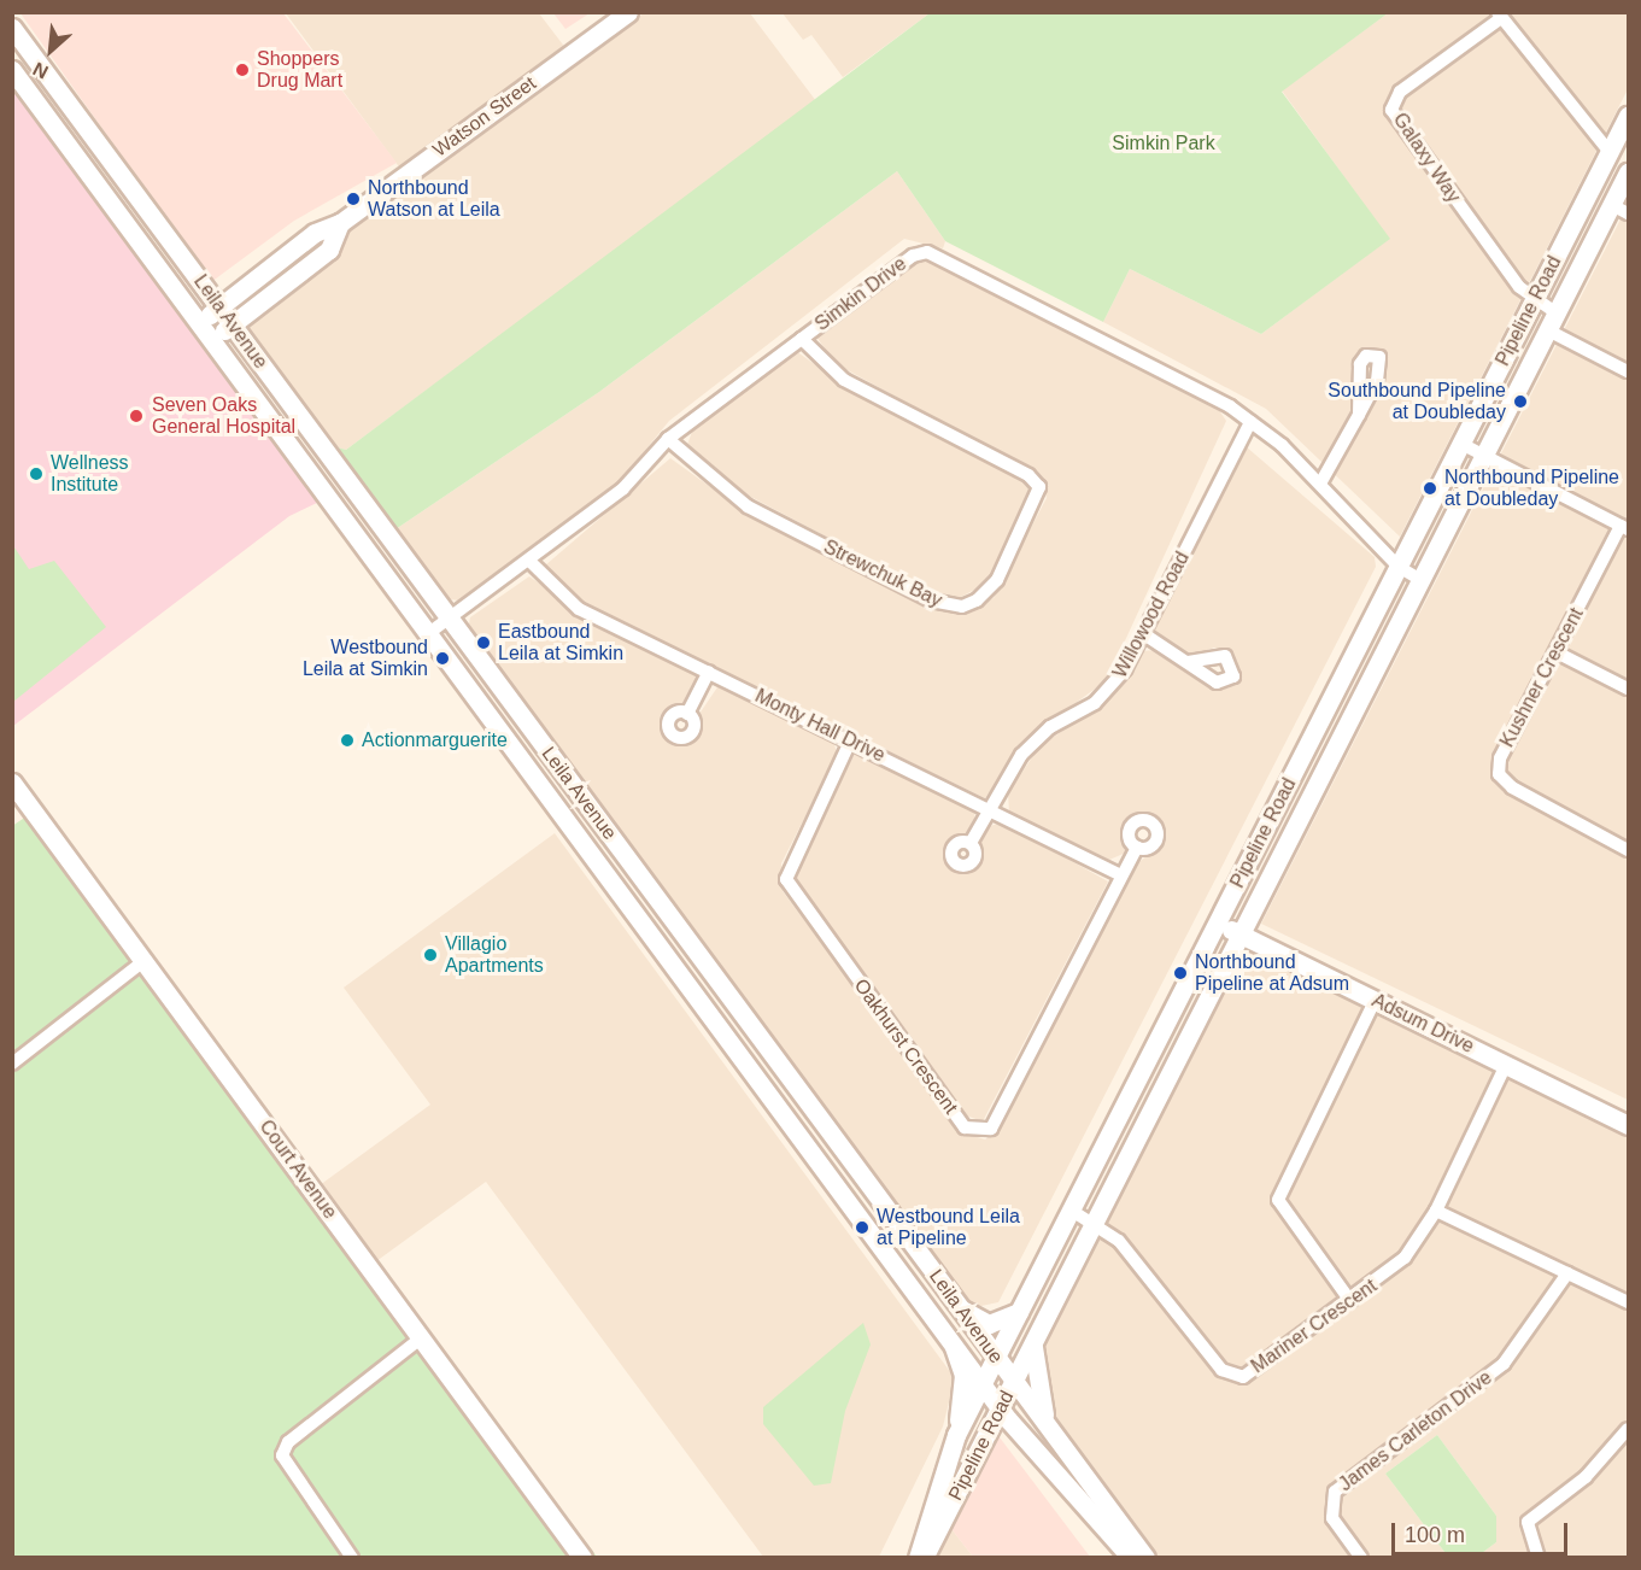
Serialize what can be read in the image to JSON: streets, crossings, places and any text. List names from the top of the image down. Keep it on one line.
{"streets":{"street":["Watson Street","Galaxy Way","Simkin Drive","Pipeline Road","Leila Avenue","Strewchuk Bay","Willowood Road","Kushner Crescent","Monty Hall Drive","Adsum Drive","Oakhurst Crescent","Court Avenue","Mariner Crescent","James Carleton Drive"]},"crossings":[["Watson Street","Leila Avenue"],["Galaxy Way","Pipeline Road"],["Simkin Drive","Pipeline Road"],["Simkin Drive","Leila Avenue"],["Simkin Drive","Strewchuk Bay"],["Simkin Drive","Willowood Road"],["Simkin Drive","Monty Hall Drive"],["Pipeline Road","Leila Avenue"],["Pipeline Road","Adsum Drive"],["Pipeline Road","Mariner Crescent"],["Willowood Road","Monty Hall Drive"],["Monty Hall Drive","Oakhurst Crescent"],["Adsum Drive","Mariner Crescent"]],"parks":["Simkin Park"],"places":["Shoppers Drug Mart","Northbound Watson at Leila","Southbound Pipeline at Doubleday","Seven Oaks General Hospital","Wellness Institute","Northbound Pipeline at Doubleday","Eastbound Leila at Simkin","Westbound Leila at Simkin","Actionmarguerite","Villagio Apartments","Northbound Pipeline at Adsum","Westbound Leila at Pipeline"],"scale_bar":"100 m","north":"bottom left"}
